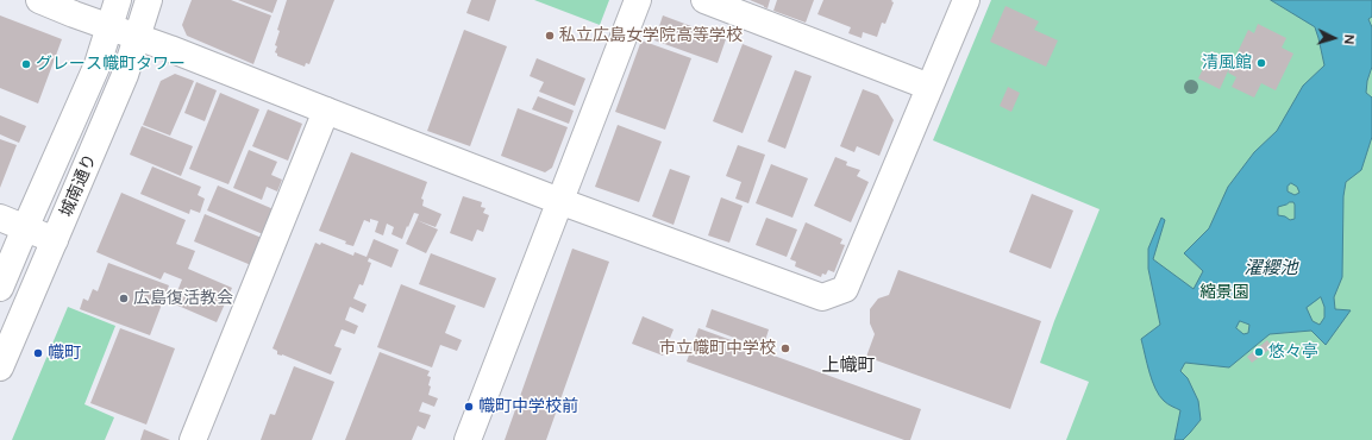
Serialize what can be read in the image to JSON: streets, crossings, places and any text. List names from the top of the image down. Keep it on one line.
{"streets":{"street":["城南通り"]},"districts":["上幟町"],"water":["濯纓池"],"parks":["縮景園"],"places":["私立広島女学院高等学校","清風館","グレース幟町タワー","広島復活教会","市立幟町中学校","悠々亭","幟町","幟町中学校前"],"north":"right"}
